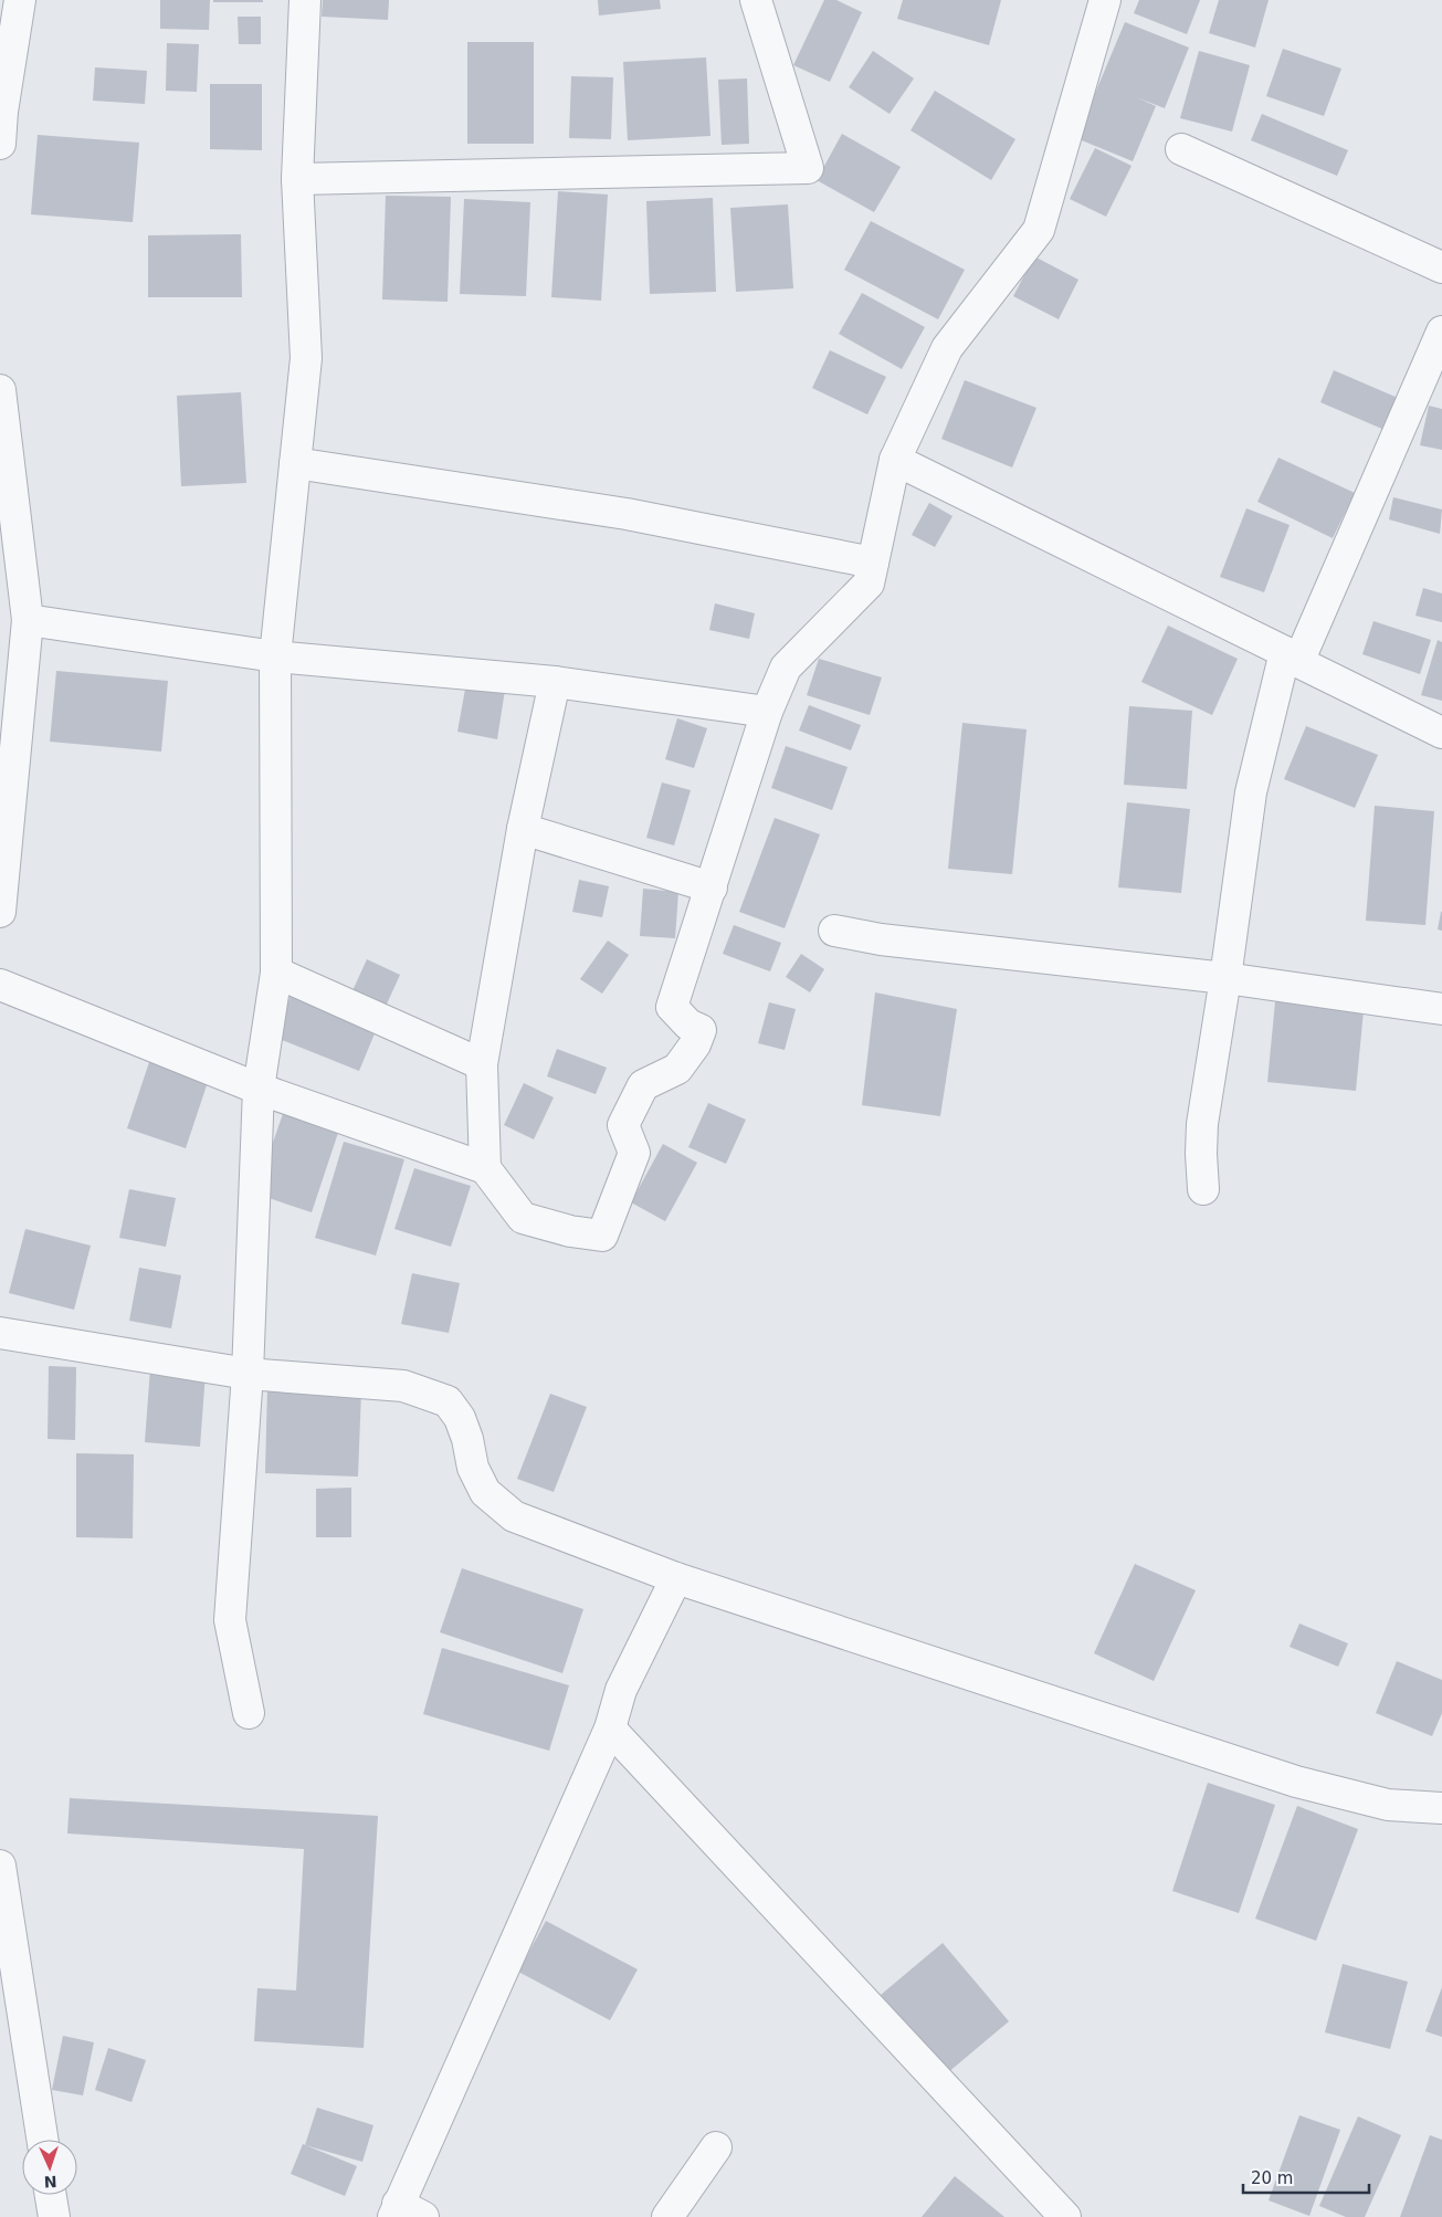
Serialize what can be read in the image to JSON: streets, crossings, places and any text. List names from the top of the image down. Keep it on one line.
{"scale_bar":"20 m","north":"bottom"}
